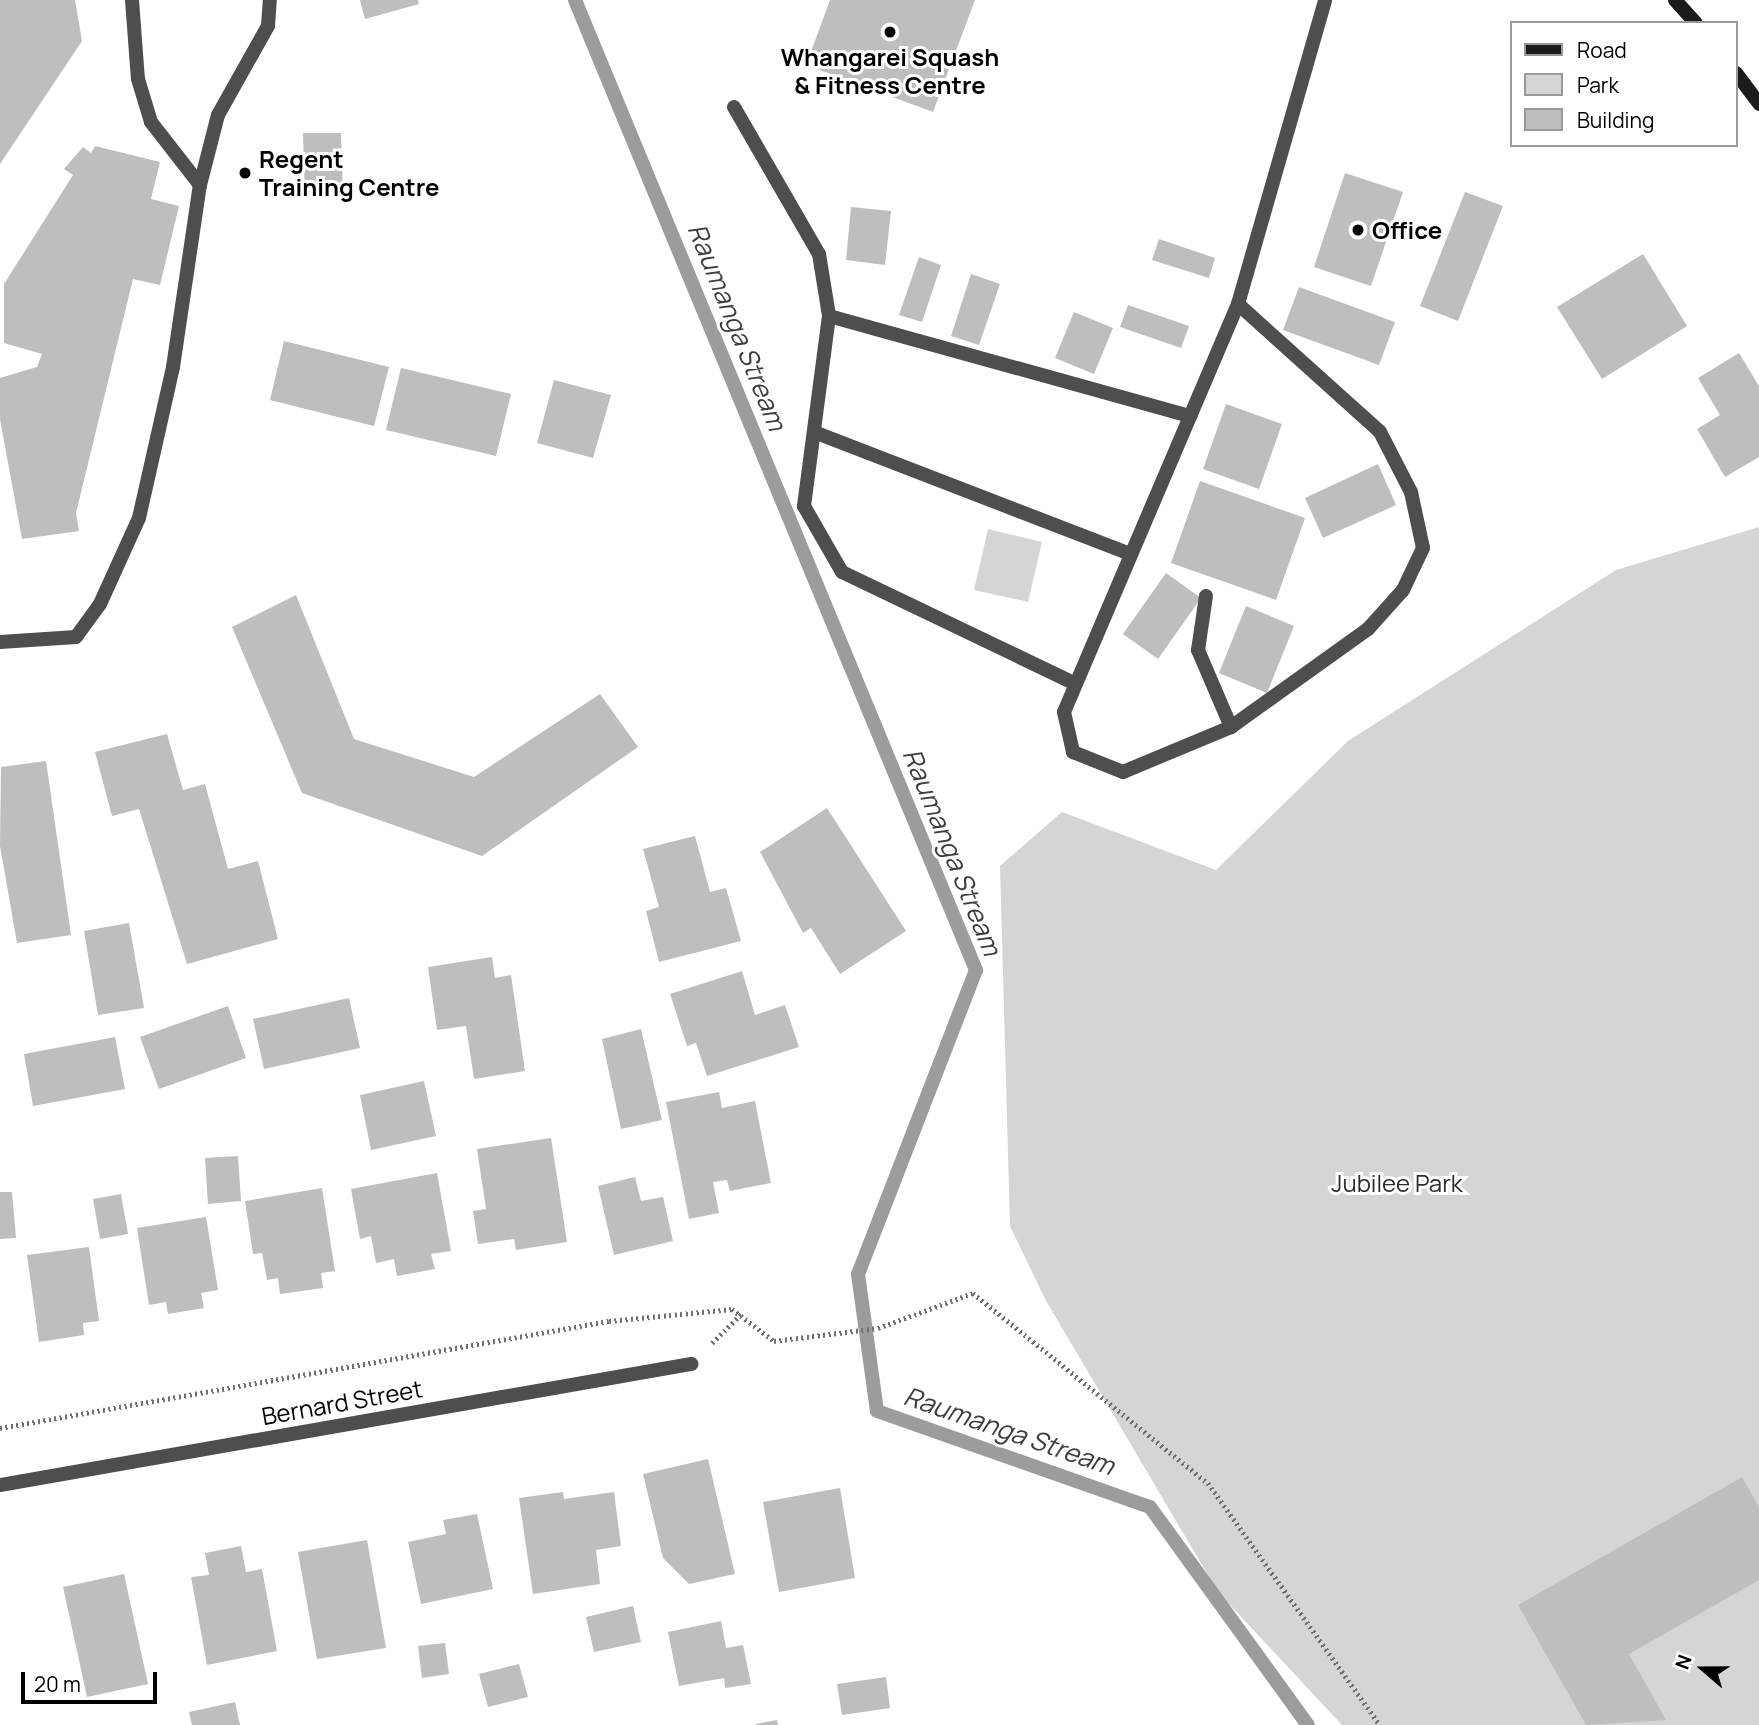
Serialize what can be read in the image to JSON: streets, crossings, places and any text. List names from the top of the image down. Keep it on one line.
{"streets":{"street":["Bernard Street"]},"water":["Raumanga Stream"],"parks":["Jubilee Park"],"places":["Whangarei Squash & Fitness Centre","Regent Training Centre","Office"],"legend":["Road","Park","Building"],"scale_bar":"20 m","north":"left"}
